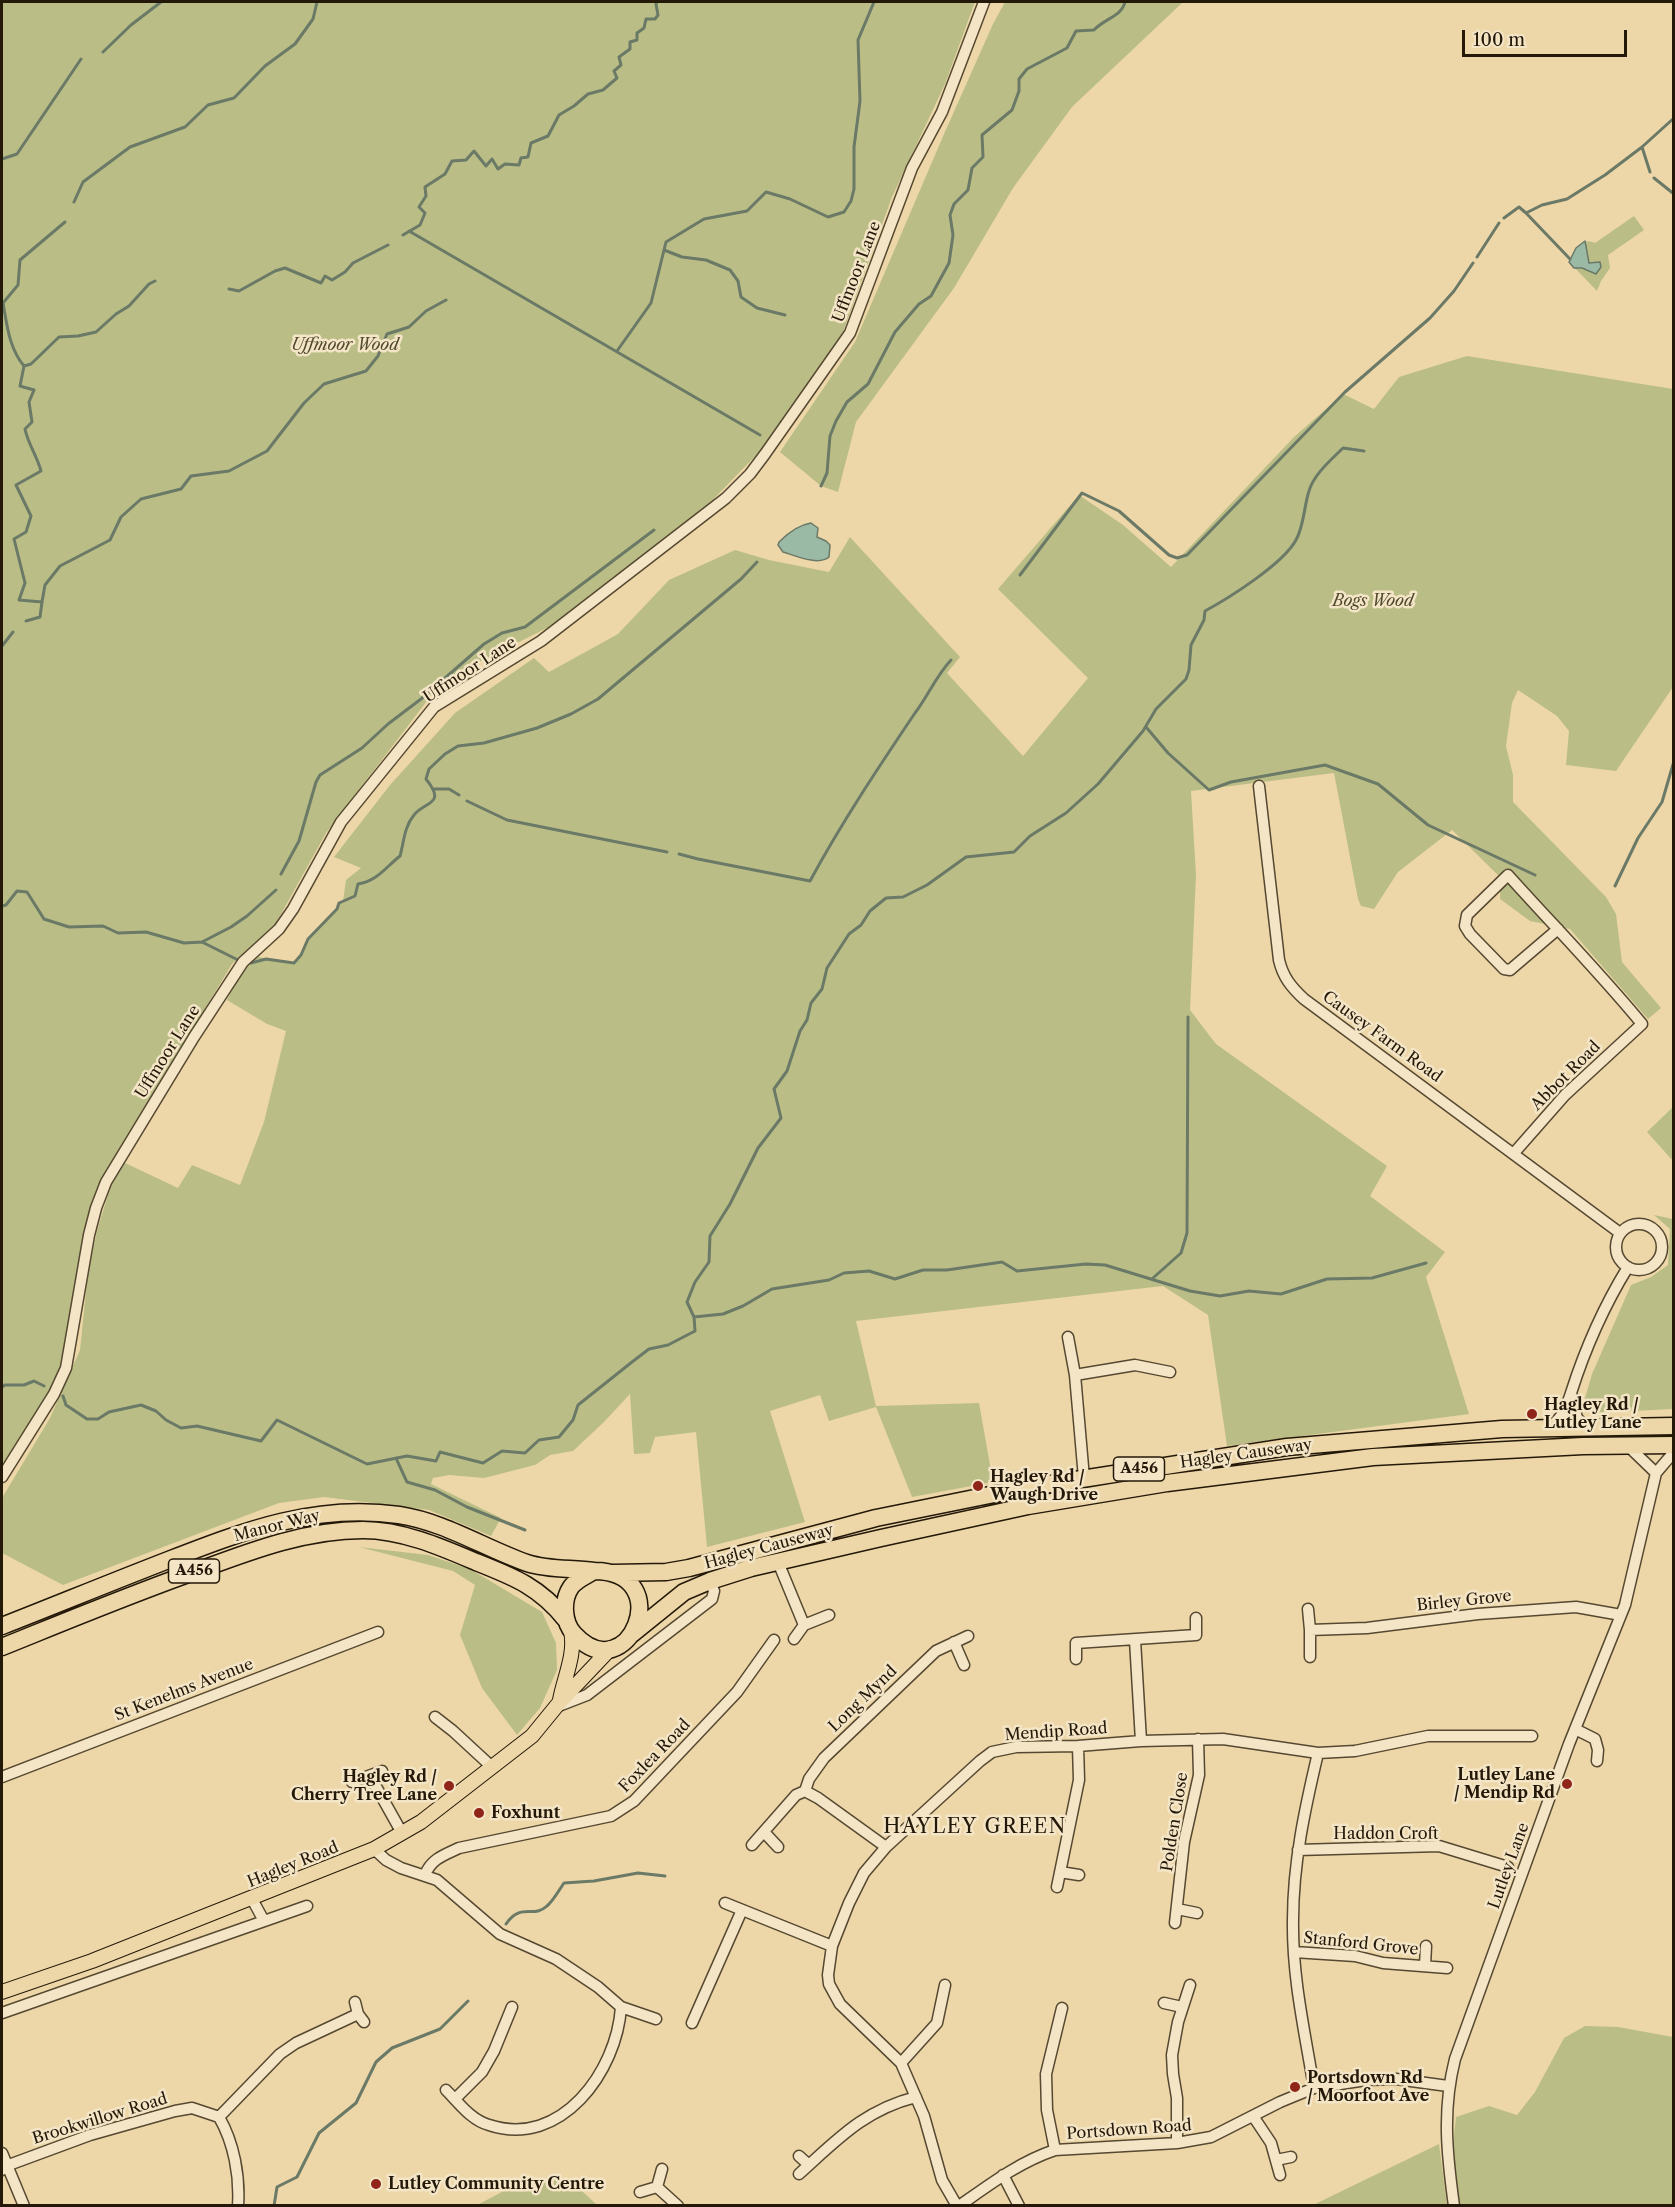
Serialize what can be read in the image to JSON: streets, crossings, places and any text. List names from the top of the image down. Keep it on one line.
{"streets":{"highway":["Hagley Causeway","A456","Manor Way"],"main road":["Hagley Road"],"street":["Uffmoor Lane","Causey Farm Road","Abbot Road","Birley Grove","St Kenelms Avenue","Long Mynd","Mendip Road","Foxlea Road","Polden Close","Haddon Croft","Lutley Lane","Stanford Grove","Brookwillow Road","Portsdown Road"]},"crossings":[["Causey Farm Road","Abbot Road"],["Hagley Causeway","A456"],["Hagley Causeway","Manor Way"],["Hagley Causeway","Hagley Road"],["A456","Manor Way"],["A456","Hagley Road"],["Manor Way","Hagley Road"],["Birley Grove","Lutley Lane"],["Mendip Road","Polden Close"],["Mendip Road","Portsdown Road"],["Lutley Lane","Portsdown Road"]],"districts":["HAYLEY GREEN"],"parks":["Uffmoor Wood","Bogs Wood"],"places":["Hagley Rd / Lutley Lane","Hagley Rd / Waugh Drive","Lutley Lane / Mendip Rd","Hagley Rd / Cherry Tree Lane","Foxhunt","Portsdown Rd / Moorfoot Ave","Lutley Community Centre"],"scale_bar":"100 m"}
